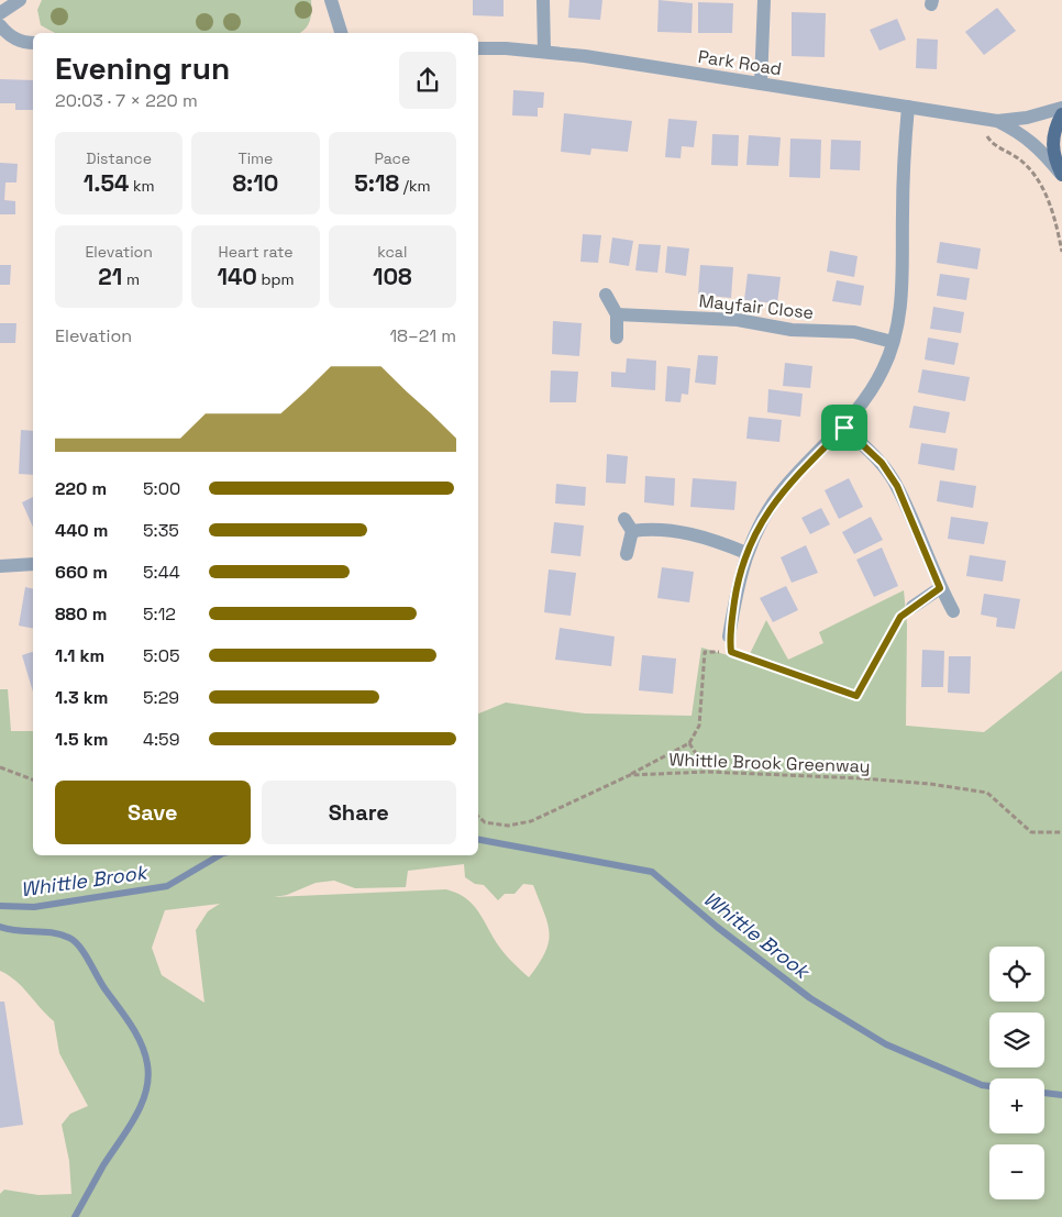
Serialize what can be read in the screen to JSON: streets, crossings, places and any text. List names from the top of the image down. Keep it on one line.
{"streets":{"street":["Park Road","Mayfair Close"],"path":["Whittle Brook Greenway"]},"water":["Whittle Brook"],"page":{"heading":["Evening run","20:03 · 7 × 220 m"],"stats":[["Distance","1.54 km"],["Time","8:10"],["Pace","5:18 /km"],["Elevation","21 m"],["Heart rate","140 bpm"],["kcal","108"]],"chart":["Elevation","18–21 m"],"list":[{"name":"220 m","note":"5:00"},{"name":"440 m","note":"5:35"},{"name":"660 m","note":"5:44"},{"name":"880 m","note":"5:12"},{"name":"1.1 km","note":"5:05"},{"name":"1.3 km","note":"5:29"},{"name":"1.5 km","note":"4:59"}],"buttons":["Save","Share"],"map_buttons":["+","−"]}}
